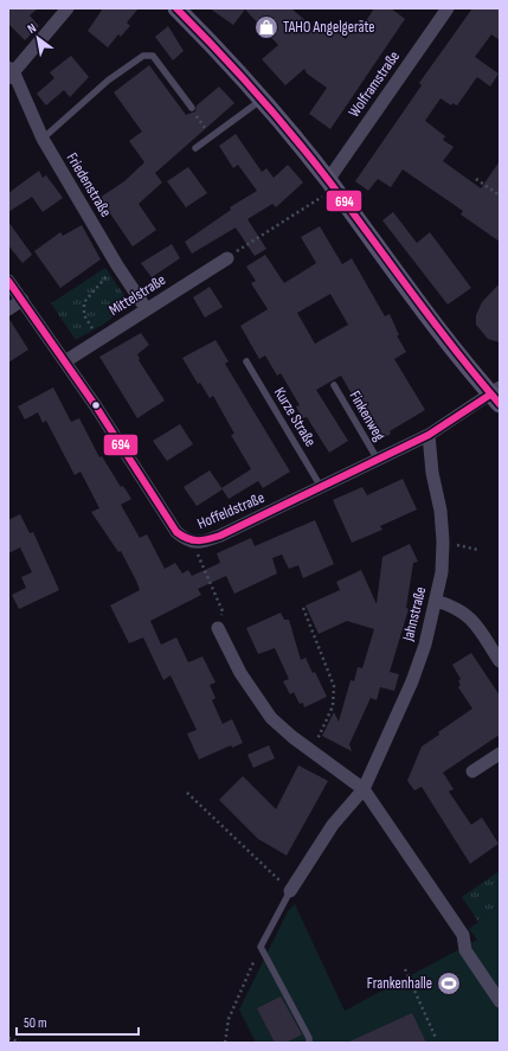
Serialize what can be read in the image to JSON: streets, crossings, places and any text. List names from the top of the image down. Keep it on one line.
{"streets":{"street":["Wolframstraße","Friedenstraße","Mittelstraße","Hoffeldstraße","Jahnstraße"],"lane":["Finkenweg","Kurze Straße"]},"crossings":[["Friedenstraße","Mittelstraße"],["Mittelstraße","Hoffeldstraße"],["Finkenweg","Hoffeldstraße"],["Kurze Straße","Hoffeldstraße"],["Hoffeldstraße","Jahnstraße"]],"places":{"shop":["TAHO Angelgeräte"],"sports":["Frankenhalle"]},"lines":["transit line 694"],"scale_bar":"50 m","north":"top left"}
